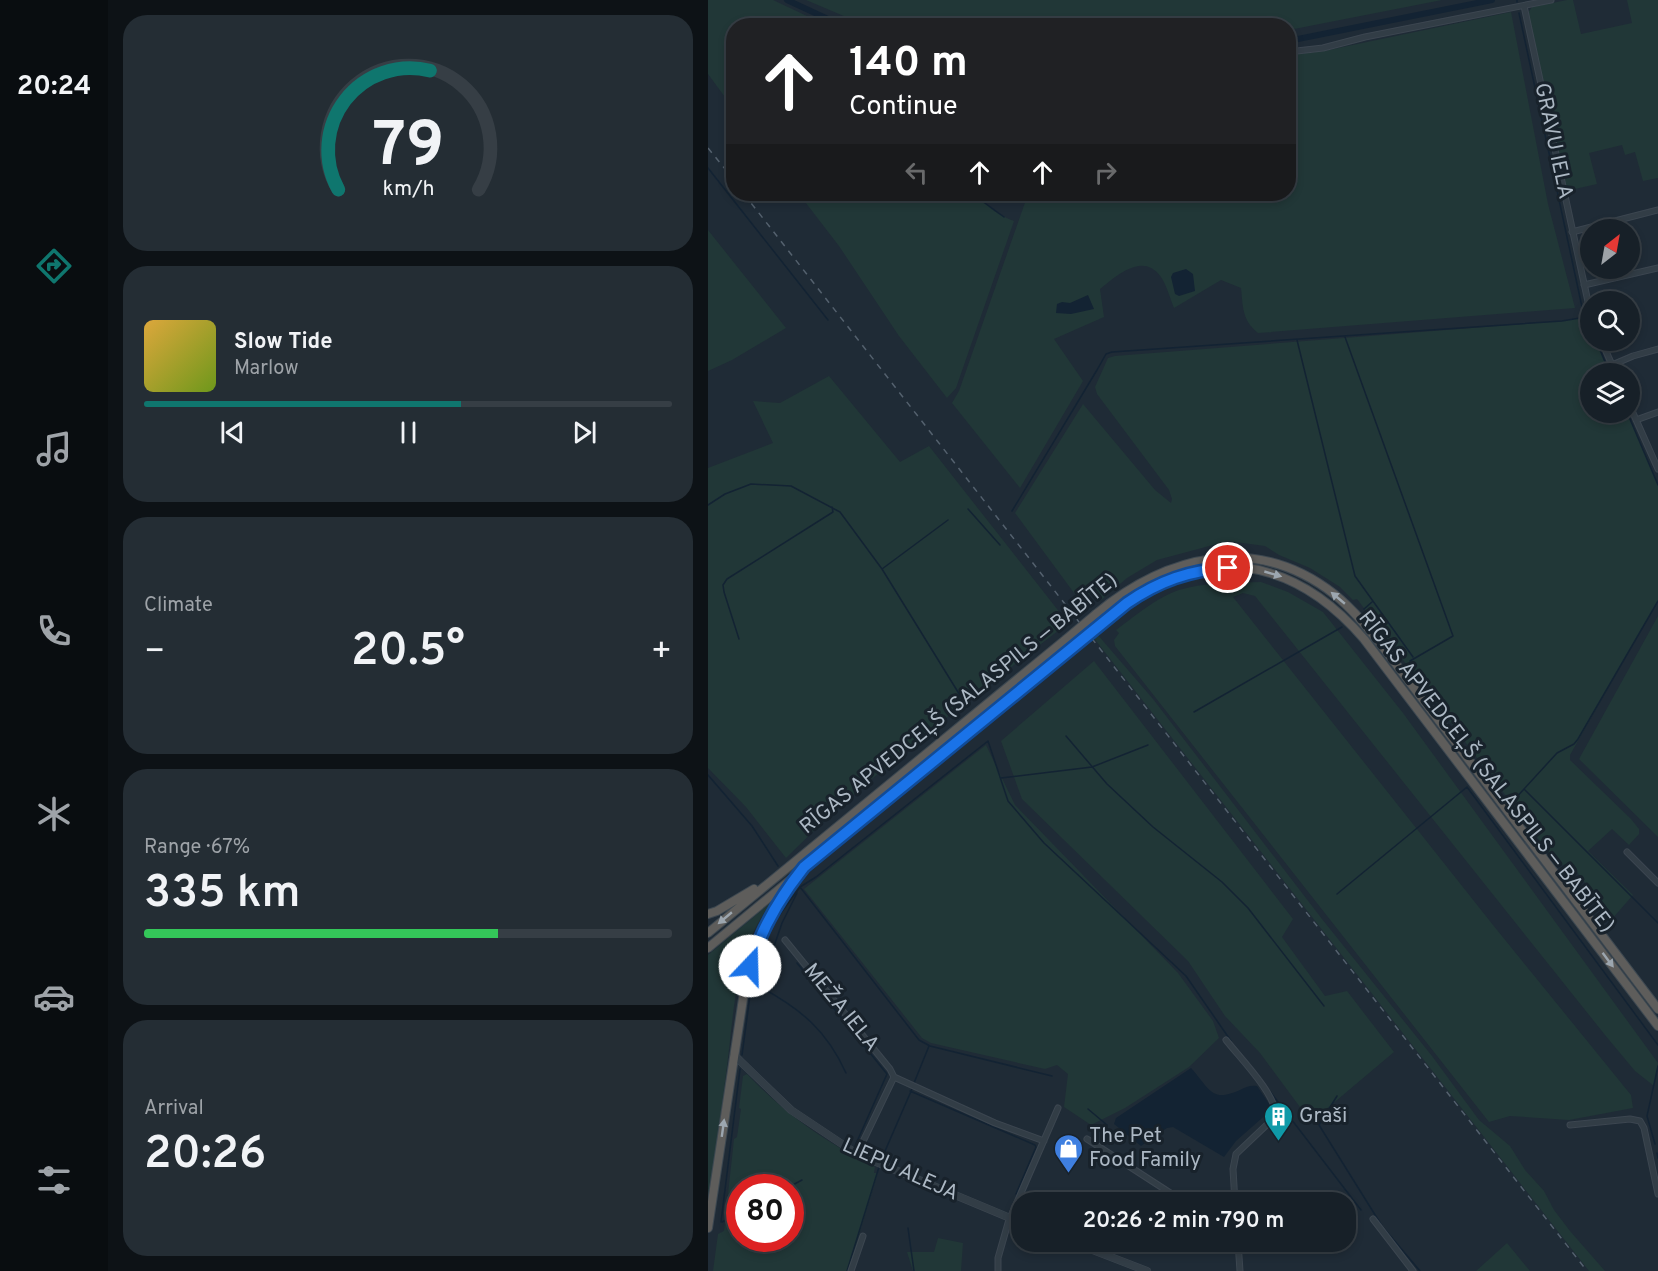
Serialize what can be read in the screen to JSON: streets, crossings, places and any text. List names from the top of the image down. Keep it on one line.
{"streets":{"highway":["RĪGAS APVEDCEĻŠ (SALASPILS — BABĪTE)"],"street":["GRAVU IELA","MEŽA IELA","LIEPU ALEJA"]},"places":{"building":["Graši"],"shop":["The Pet Food Family"]},"north":"top right","page":{"tabs":"20:24","turn":["140 m","Continue"],"song":["Slow Tide","Marlow"],"tile":["Climate",["Range · 67%","335 km"],["Arrival","20:26"]],"heat":["−","20.5°","+"],"limit":"80","trip":"20:26 · 2 min · 790 m","gauge":["79","km/h"]}}
